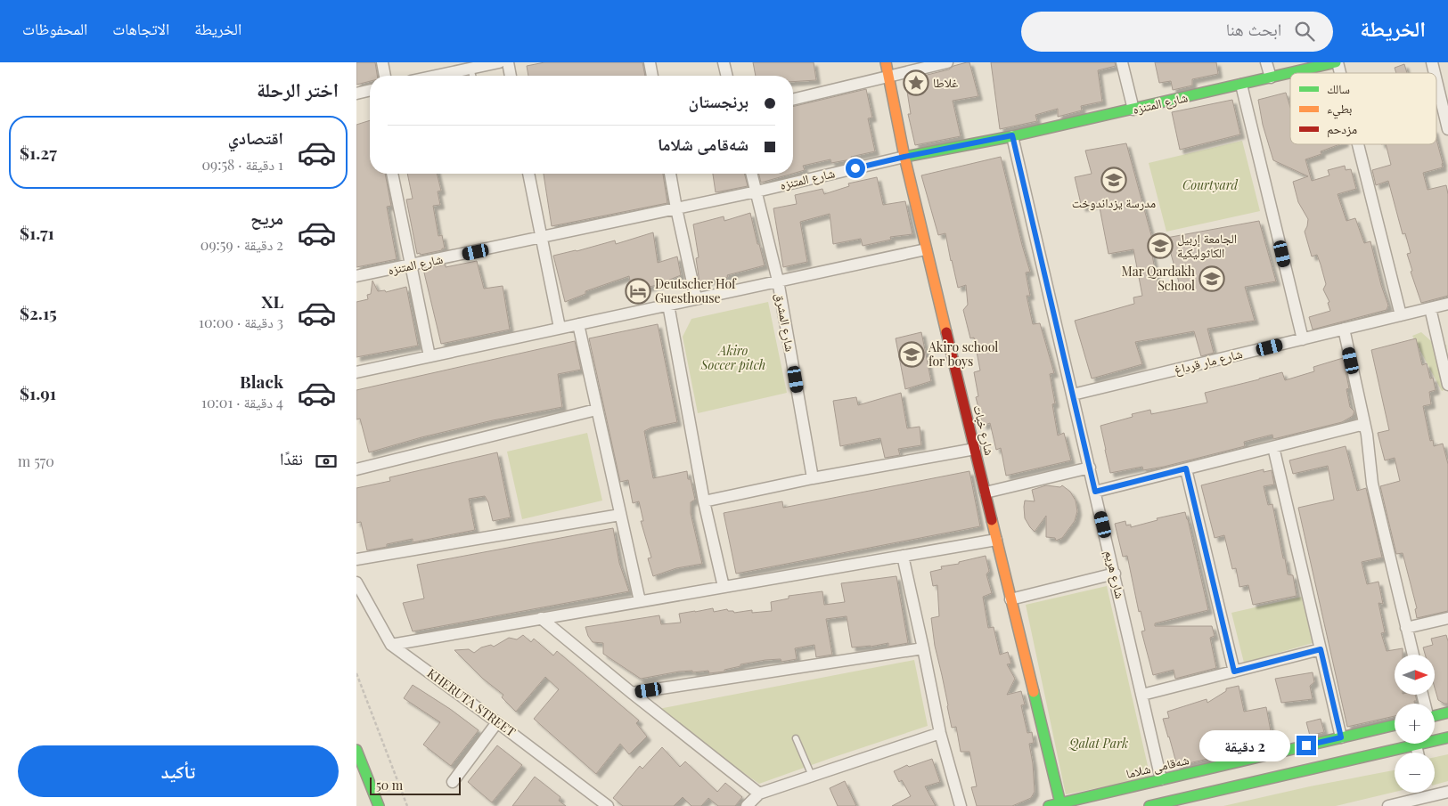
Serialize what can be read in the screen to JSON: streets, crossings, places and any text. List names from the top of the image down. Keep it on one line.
{"streets":{"main road":["شارع المتنزه","شارع خبات","شەقامی شلاما"],"street":["شارع المشرق","شارع مار قرداغ","شارع هريم","KHERUTA STREET"]},"crossings":[["شارع المتنزه","شارع المشرق"],["شارع المتنزه","شارع خبات"],["شارع المتنزه","شارع هريم"],["شارع مار قرداغ","شارع هريم"],["شارع خبات","شەقامی شلاما"],["شارع هريم","شەقامی شلاما"]],"parks":["Courtyard","Akiro Soccer pitch","Qalat Park"],"places":{"place":["غلاطا"],"school or university":["مدرسة يزداندوخت","الجامعة إربيل الكاثوليكية","Mar Qardakh School","Akiro school for boys"],"hotel":["Deutscher Hof Guesthouse"]},"legend":["سالك","بطيء","مزدحم"],"scale_bar":"50 m","north":"right","page":{"header":"الخريطة","search":"ابحث هنا","nav":["الخريطة","الاتجاهات","المحفوظات"],"heading":"اختر الرحلة","banner":["برنجستان","شەقامی شلاما"],"list":[{"name":"اقتصادي","note":"1 دقيقة · 09:58","value":"$1.27"},{"name":"مريح","note":"2 دقيقة · 09:59","value":"$1.71"},{"name":"XL","note":"3 دقيقة · 10:00","value":"$2.15"},{"name":"Black","note":"4 دقيقة · 10:01","value":"$1.91"}],"pay":["نقدًا","570 m"],"map_buttons":["+","−"],"bubble":"2 دقيقة","buttons":"تأكيد","scale":"50 m"}}
